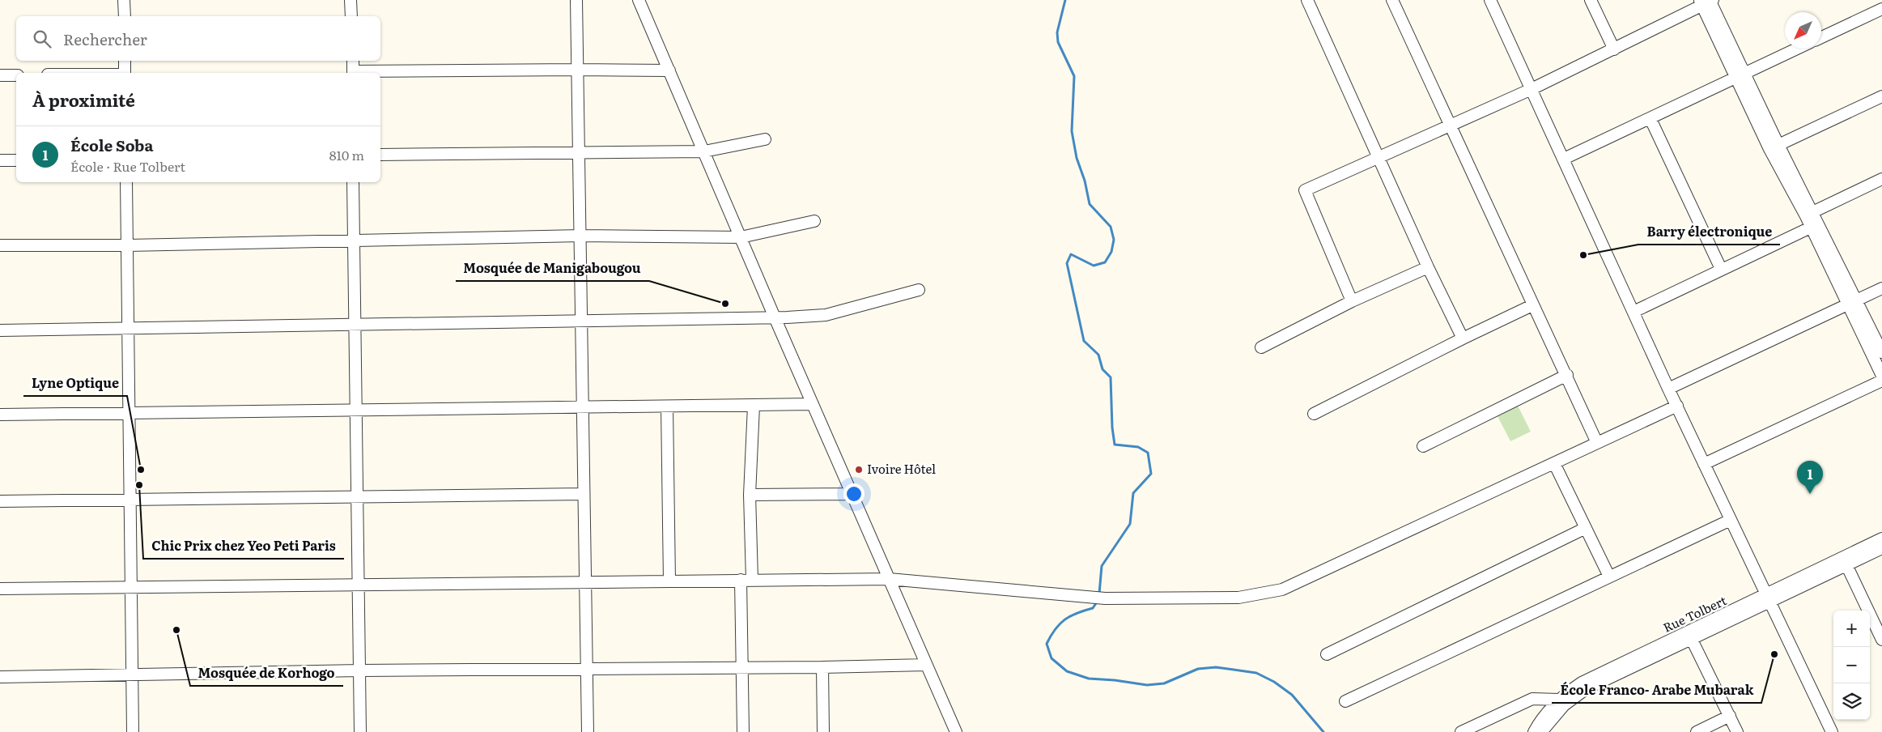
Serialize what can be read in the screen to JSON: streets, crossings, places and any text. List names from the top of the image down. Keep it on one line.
{"streets":{"street":["Rue Tolbert"]},"places":["Barry électronique","Mosquée de Manigabougou","Lyne Optique","Ivoire Hôtel","Chic Prix chez Yeo Peti Paris","Mosquée de Korhogo","École Franco- Arabe Mubarak"],"north":"bottom left","page":{"search":"Rechercher","heading":"À proximité","list":[{"mark":"1","name":"École Soba","note":"École · Rue Tolbert","value":"810 m"}],"pins":"1","map_buttons":["+","−"]}}
